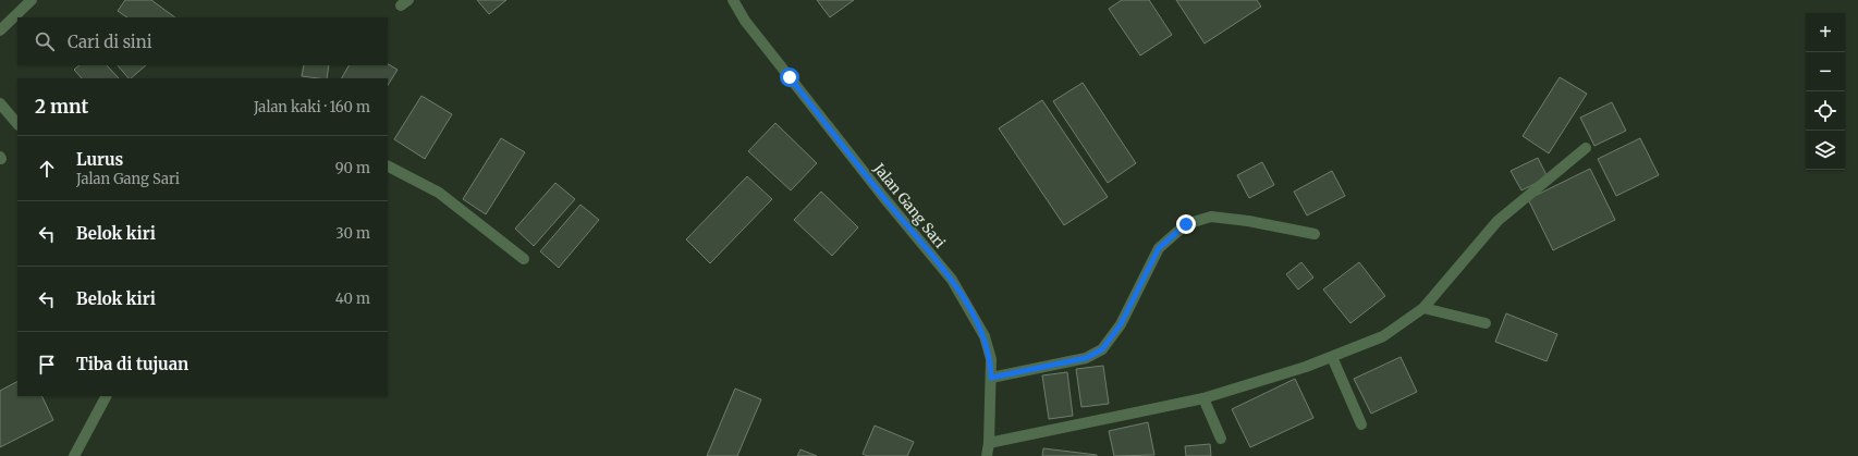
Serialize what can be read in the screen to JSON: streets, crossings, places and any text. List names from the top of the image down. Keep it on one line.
{"streets":{"street":["Jalan Gang Sari"]},"page":{"map_buttons":["+","−"],"search":"Cari di sini","heading":["2 mnt","Jalan kaki · 160 m"],"list":[["Lurus","Jalan Gang Sari","90 m"],["Belok kiri","30 m"],["Belok kiri","40 m"],"Tiba di tujuan"]}}
